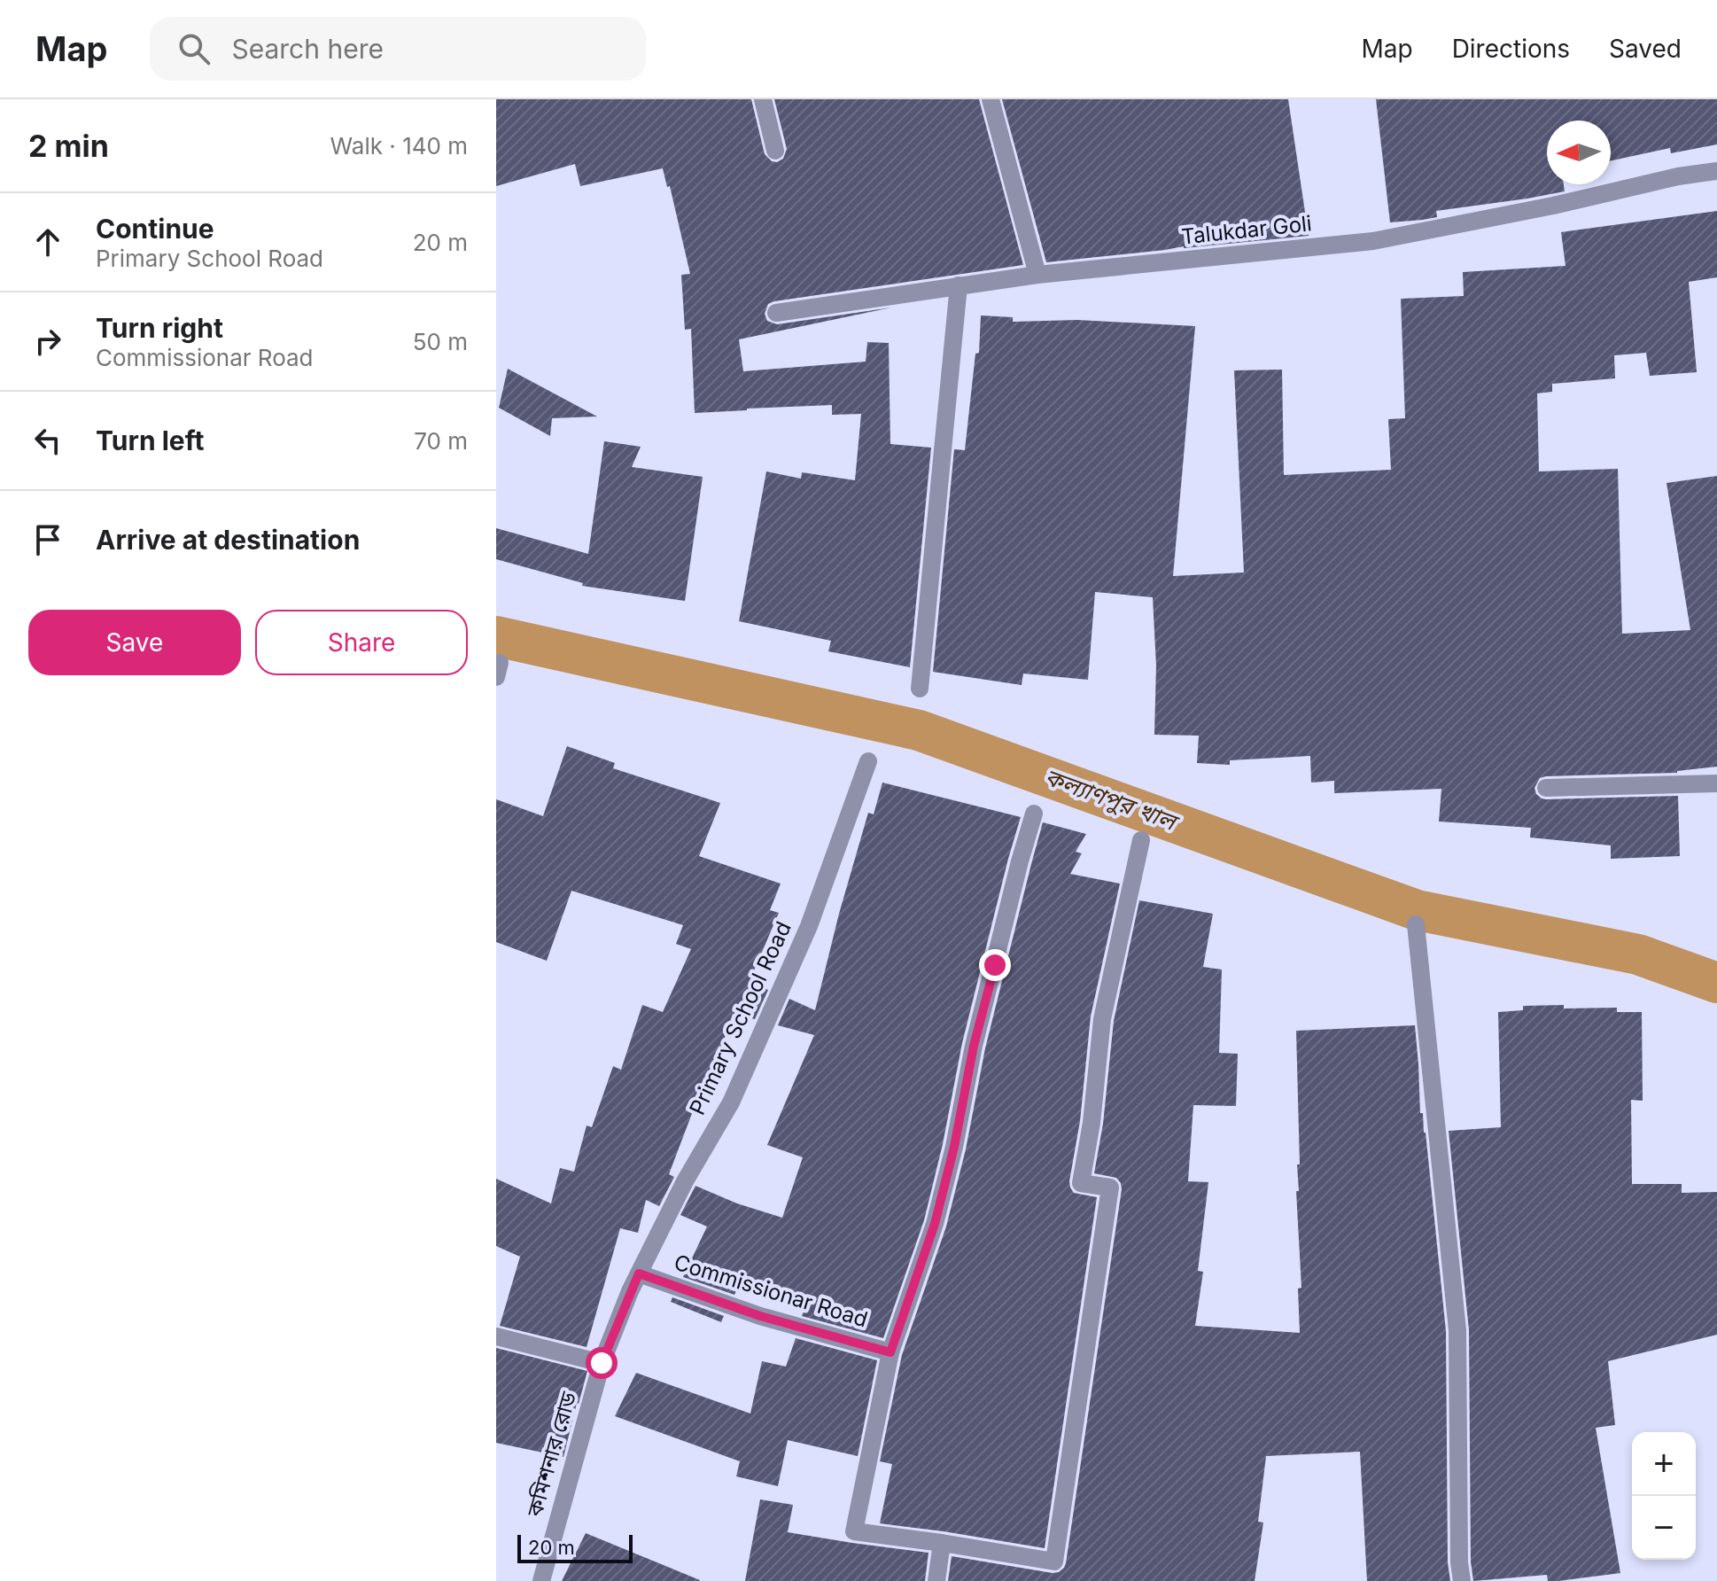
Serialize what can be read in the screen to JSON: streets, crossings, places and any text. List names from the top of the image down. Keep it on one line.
{"streets":{"street":["Talukdar Goli","Primary School Road","Commissionar Road","কমিশনার রোড"]},"crossings":[["Primary School Road","Commissionar Road"],["Primary School Road","কমিশনার রোড"]],"water":["কল্যাণপুর খাল"],"scale_bar":"20 m","north":"left","page":{"header":"Map","search":"Search here","nav":["Map","Directions","Saved"],"heading":["2 min","Walk · 140 m"],"list":[["Continue","Primary School Road","20 m"],["Turn right","Commissionar Road","50 m"],["Turn left","70 m"],"Arrive at destination"],"buttons":["Save","Share"],"map_buttons":["+","−"],"scale":"20 m"}}
